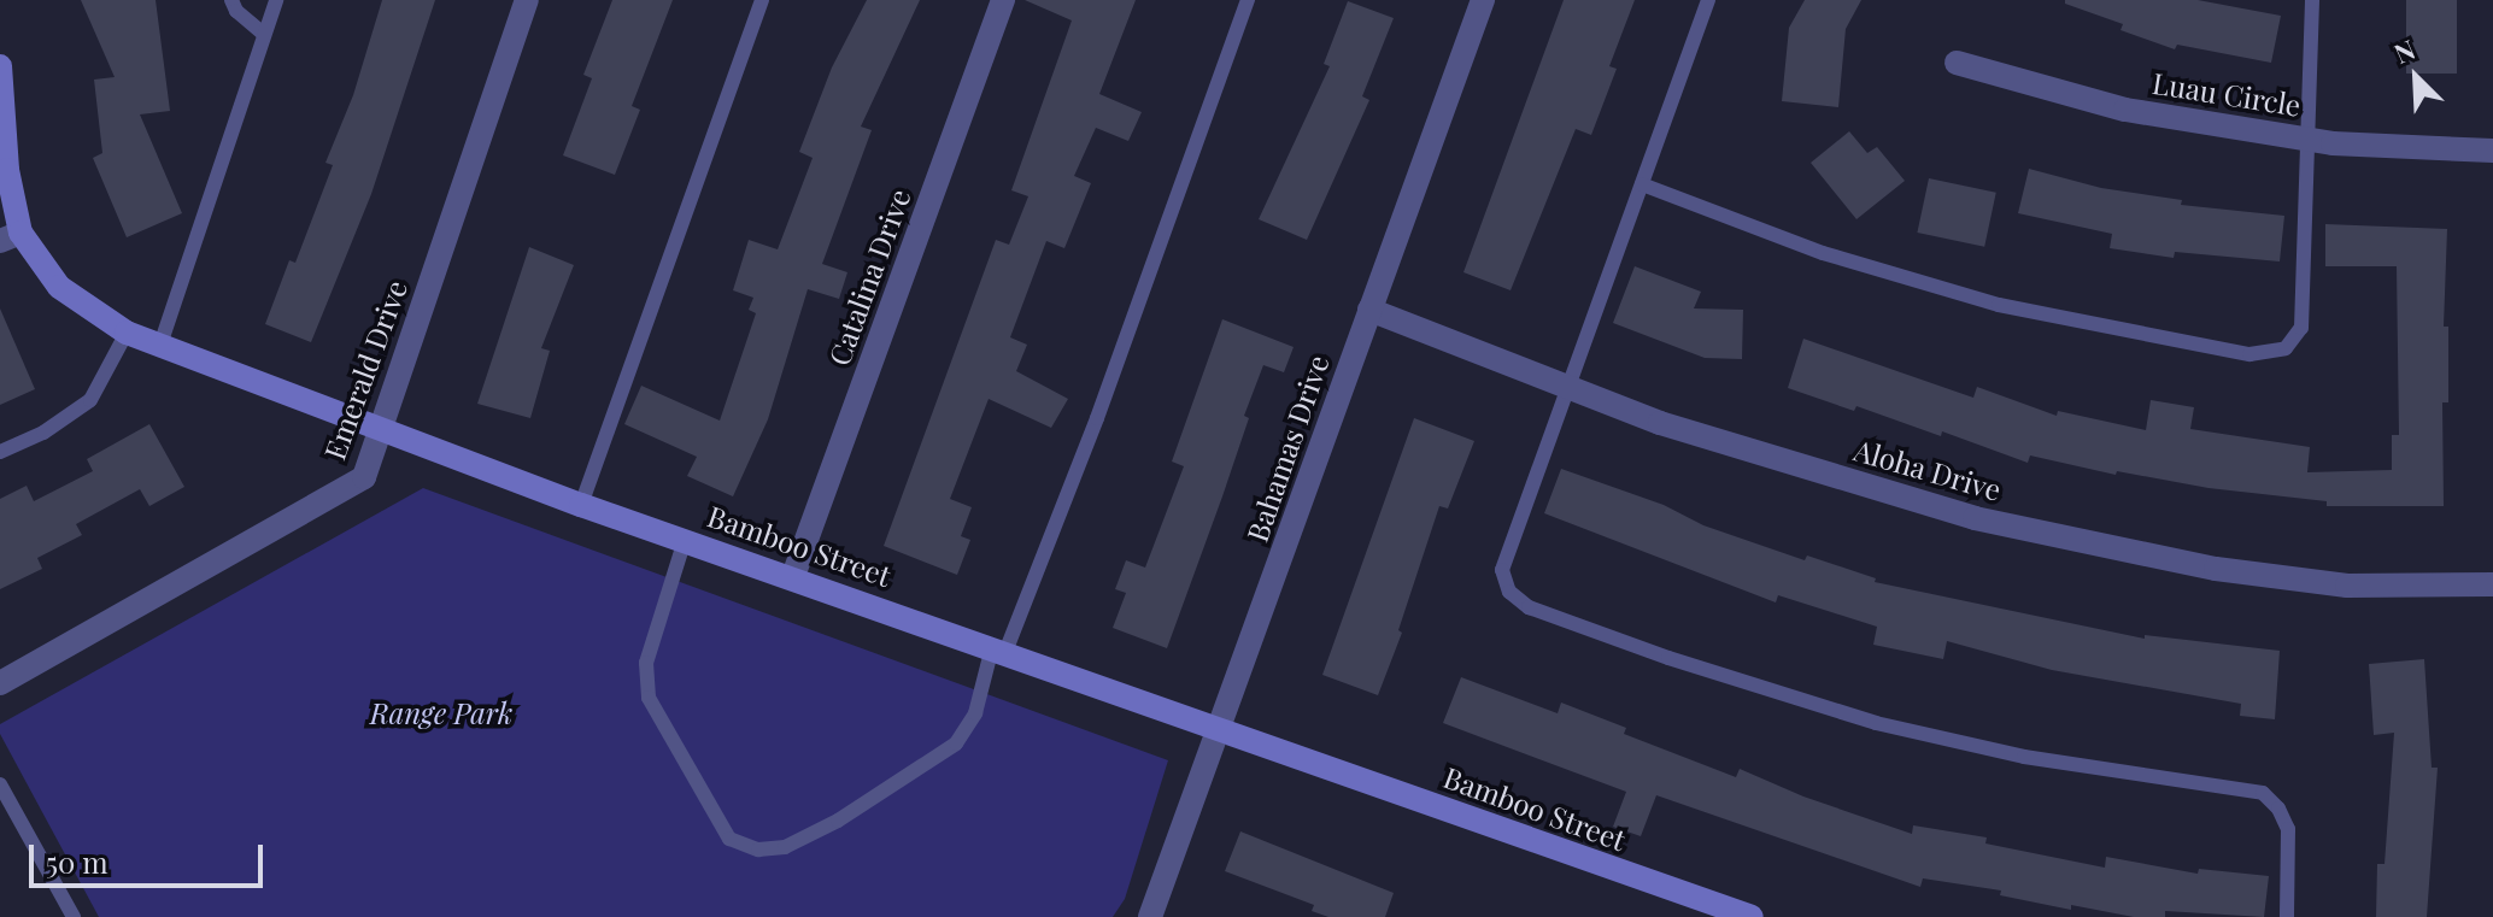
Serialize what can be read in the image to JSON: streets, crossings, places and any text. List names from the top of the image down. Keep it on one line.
{"streets":{"street":["Luau Circle","Catalina Drive","Emerald Drive","Bahamas Drive","Aloha Drive","Bamboo Street"]},"crossings":[["Catalina Drive","Bamboo Street"],["Emerald Drive","Bamboo Street"],["Bahamas Drive","Aloha Drive"],["Bahamas Drive","Bamboo Street"]],"parks":["Range Park"],"scale_bar":"50 m","north":"top left"}
